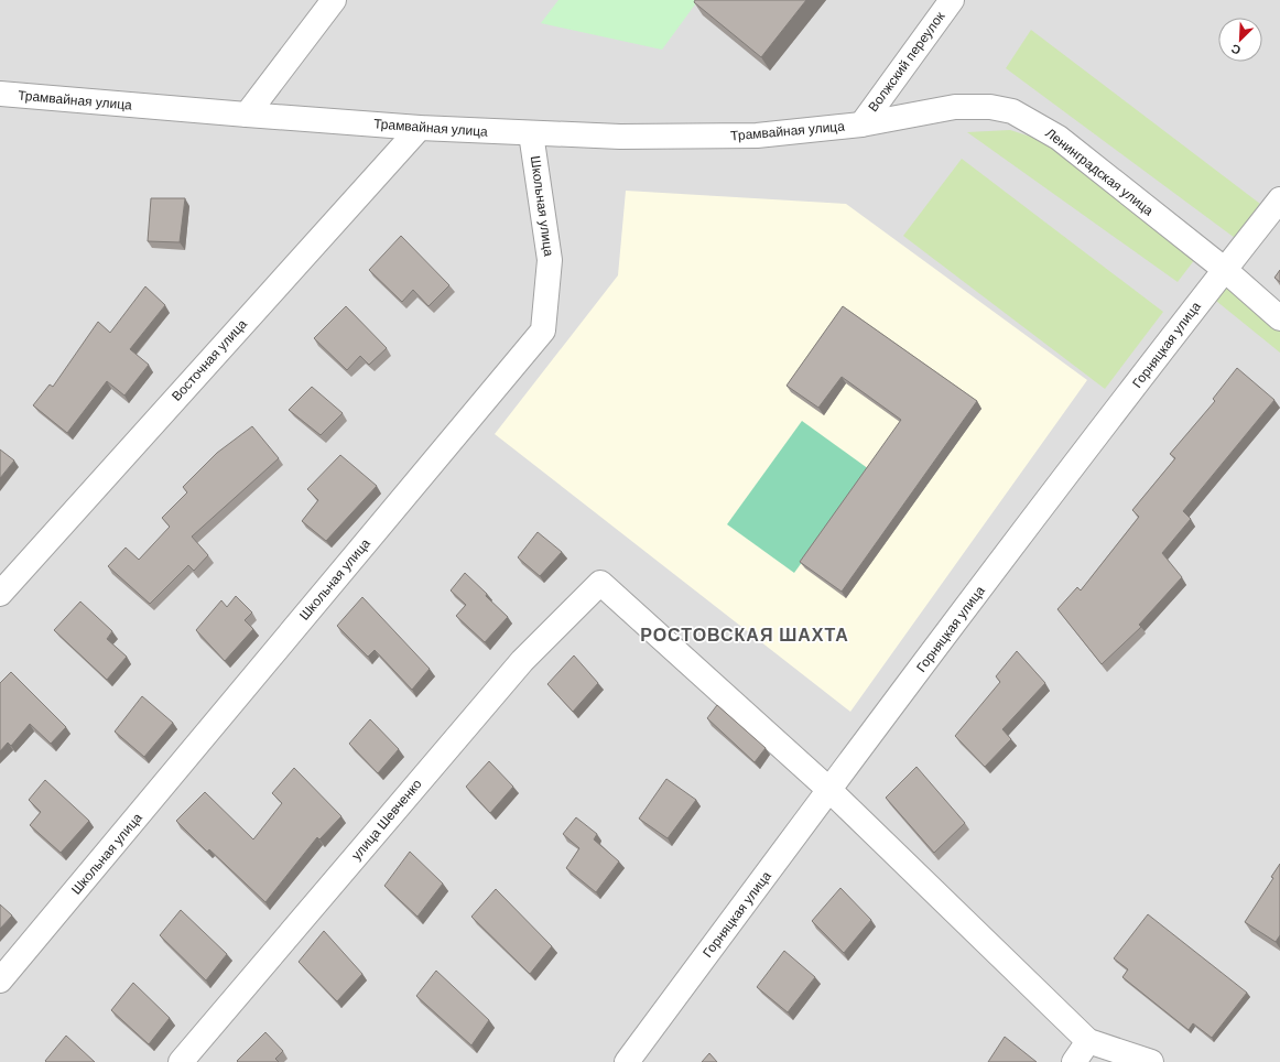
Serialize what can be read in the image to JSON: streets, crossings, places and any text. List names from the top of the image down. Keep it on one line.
{"streets":{"street":["Волжский переулок","Трамвайная улица","Ленинградская улица","Школьная улица","Горняцкая улица","Восточная улица","улица Шевченко"]},"crossings":[["Волжский переулок","Трамвайная улица"],["Волжский переулок","Ленинградская улица"],["Трамвайная улица","Ленинградская улица"],["Трамвайная улица","Школьная улица"],["Трамвайная улица","Восточная улица"],["Ленинградская улица","Горняцкая улица"],["Горняцкая улица","улица Шевченко"]],"districts":["РОСТОВСКАЯ ШАХТА"],"north":"bottom left"}
